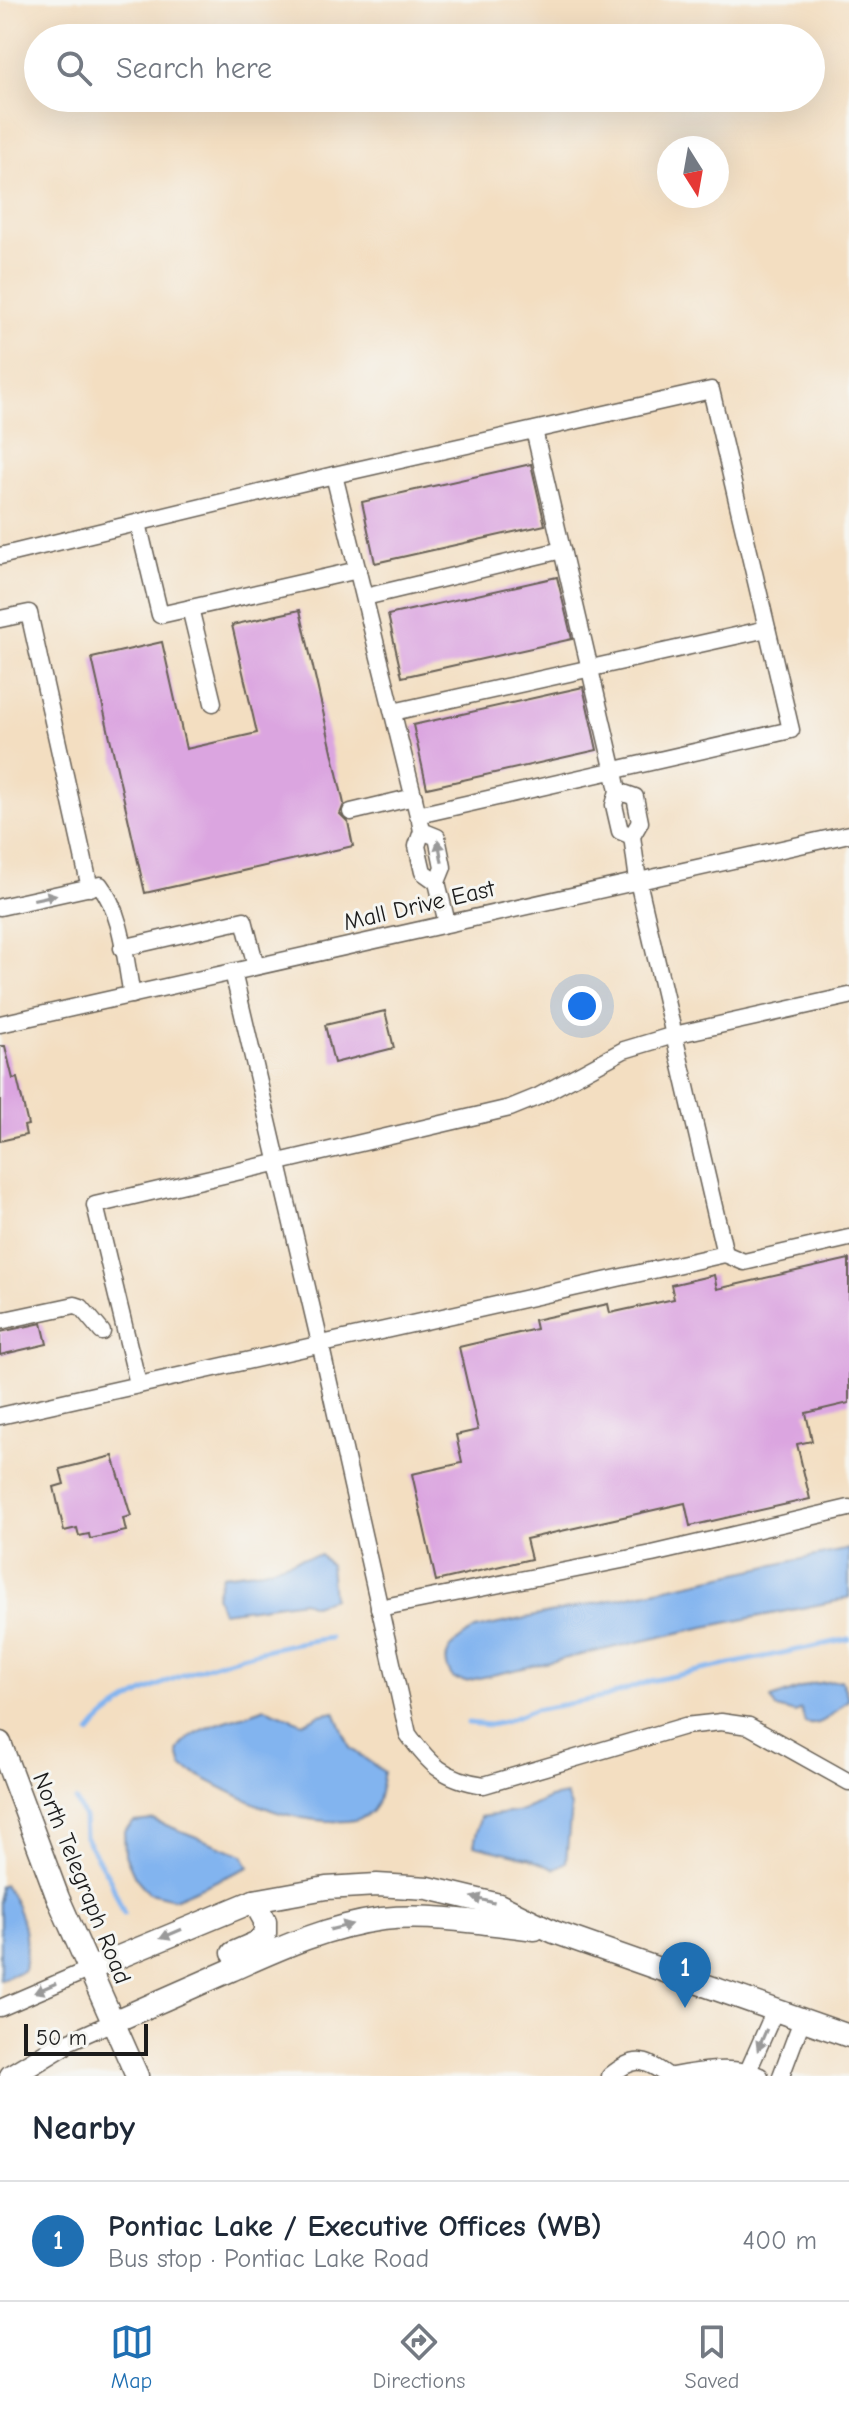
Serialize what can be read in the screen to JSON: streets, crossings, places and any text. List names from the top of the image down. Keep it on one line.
{"streets":{"main road":["North Telegraph Road"],"street":["Mall Drive East"]},"scale_bar":"50 m","north":"bottom","page":{"search":"Search here","pins":"1","scale":"50 m","heading":"Nearby","list":[{"mark":"1","name":"Pontiac Lake / Executive Offices (WB)","note":"Bus stop · Pontiac Lake Road","value":"400 m"}],"nav":["Map","Directions","Saved"]}}
